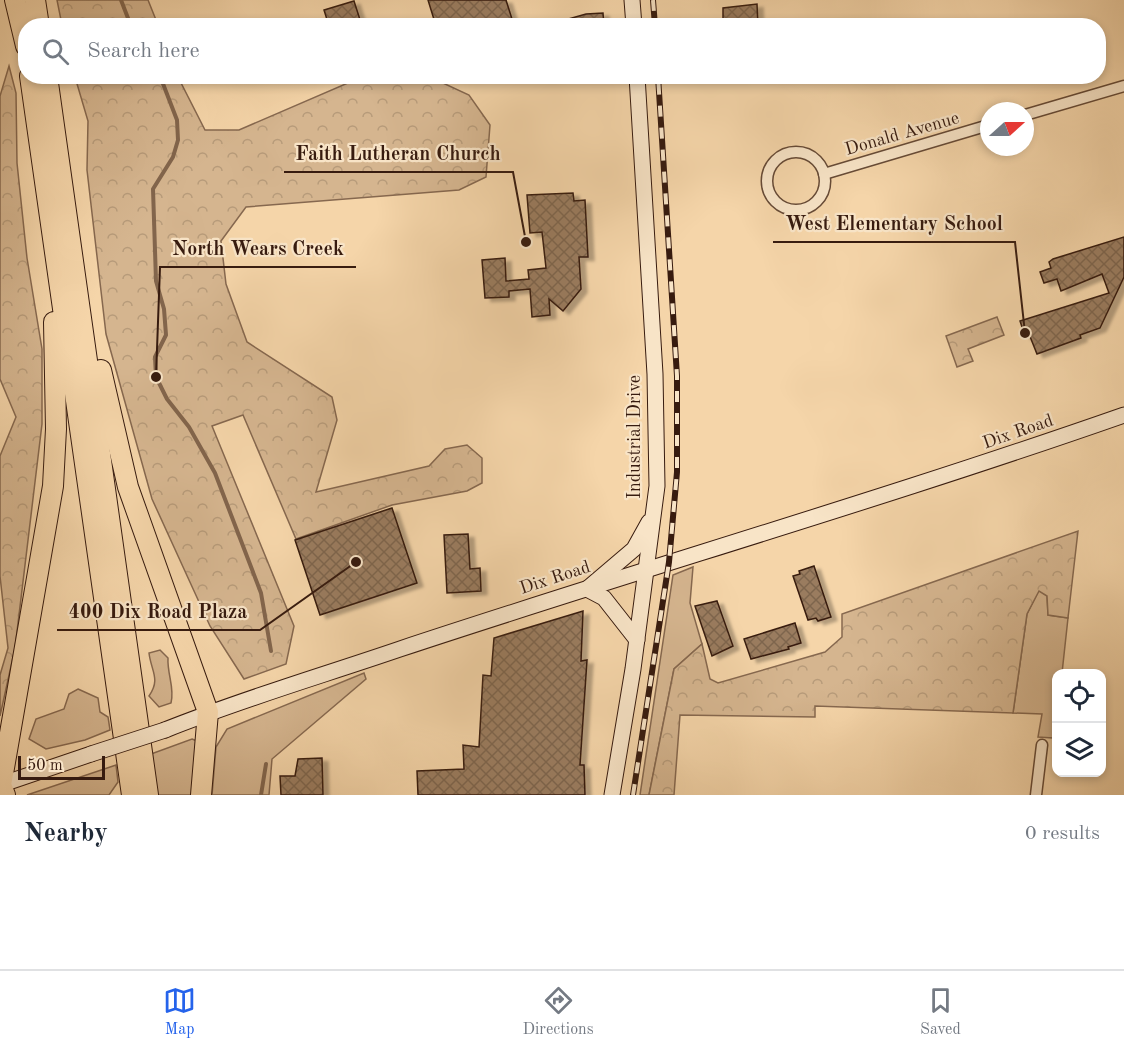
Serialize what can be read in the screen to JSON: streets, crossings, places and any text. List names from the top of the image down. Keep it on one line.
{"streets":{"main road":["Dix Road","Industrial Drive"],"street":["Donald Avenue"]},"crossings":[["Dix Road","Industrial Drive"]],"places":["Faith Lutheran Church","West Elementary School","North Wears Creek","400 Dix Road Plaza"],"scale_bar":"50 m","north":"right","page":{"search":"Search here","scale":"50 m","heading":["Nearby","0 results"],"nav":["Map","Directions","Saved"]}}
